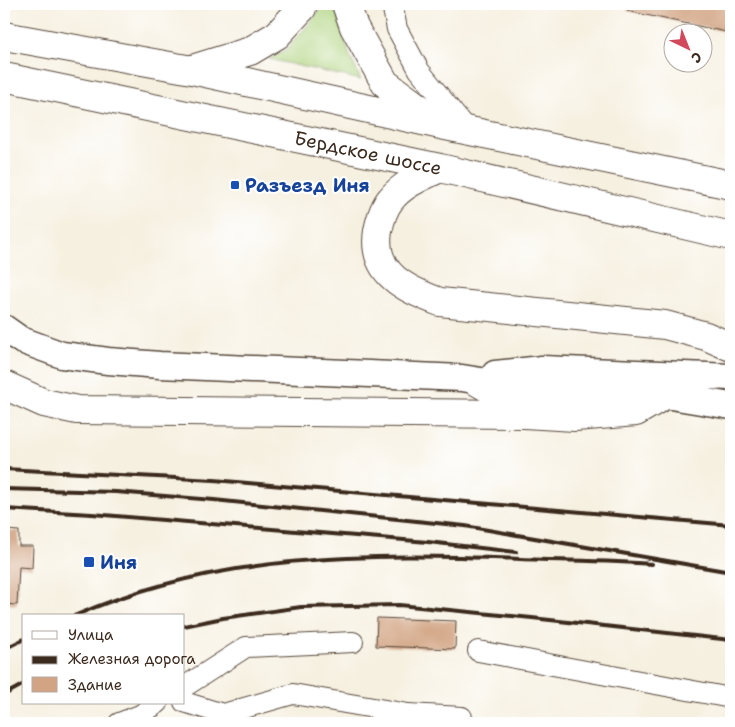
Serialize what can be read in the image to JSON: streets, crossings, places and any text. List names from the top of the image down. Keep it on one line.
{"streets":{"highway":["Бердское шоссе"]},"places":{"transit":["Разъезд Иня","Иня"]},"legend":["Улица","Железная дорога","Здание"],"north":"bottom right"}
